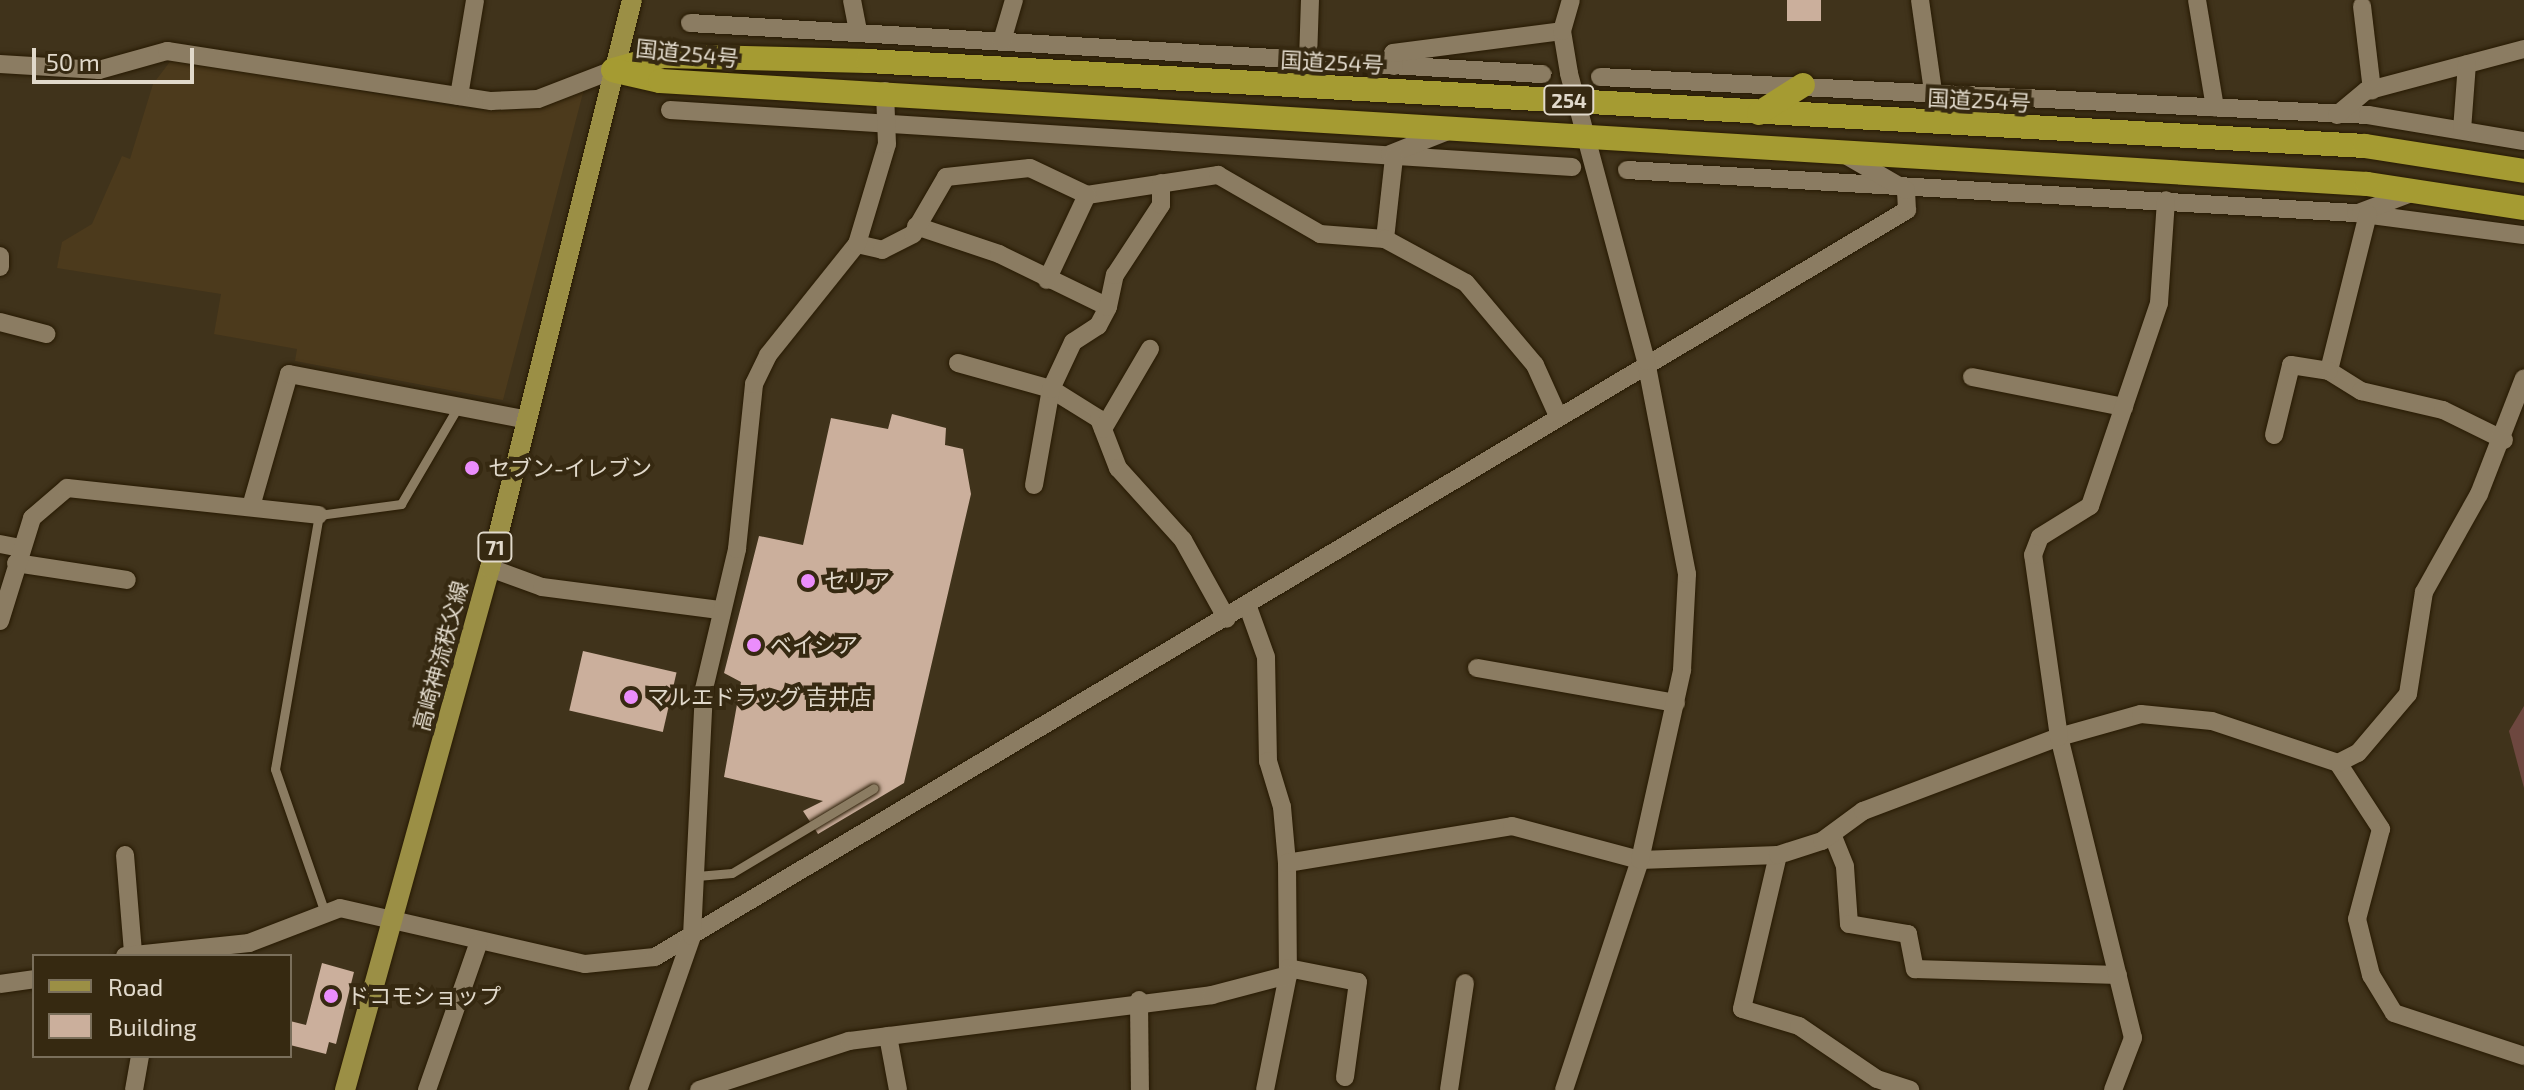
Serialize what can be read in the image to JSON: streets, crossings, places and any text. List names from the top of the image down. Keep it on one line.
{"streets":{"highway":["国道254号","254"],"main road":["71","高崎神流秩父線"]},"crossings":[["国道254号","高崎神流秩父線"]],"places":["セブン-イレブン","セリア","ベイシア","マルエドラッグ 吉井店","ドコモショップ"],"legend":["Road","Building"],"scale_bar":"50 m"}
